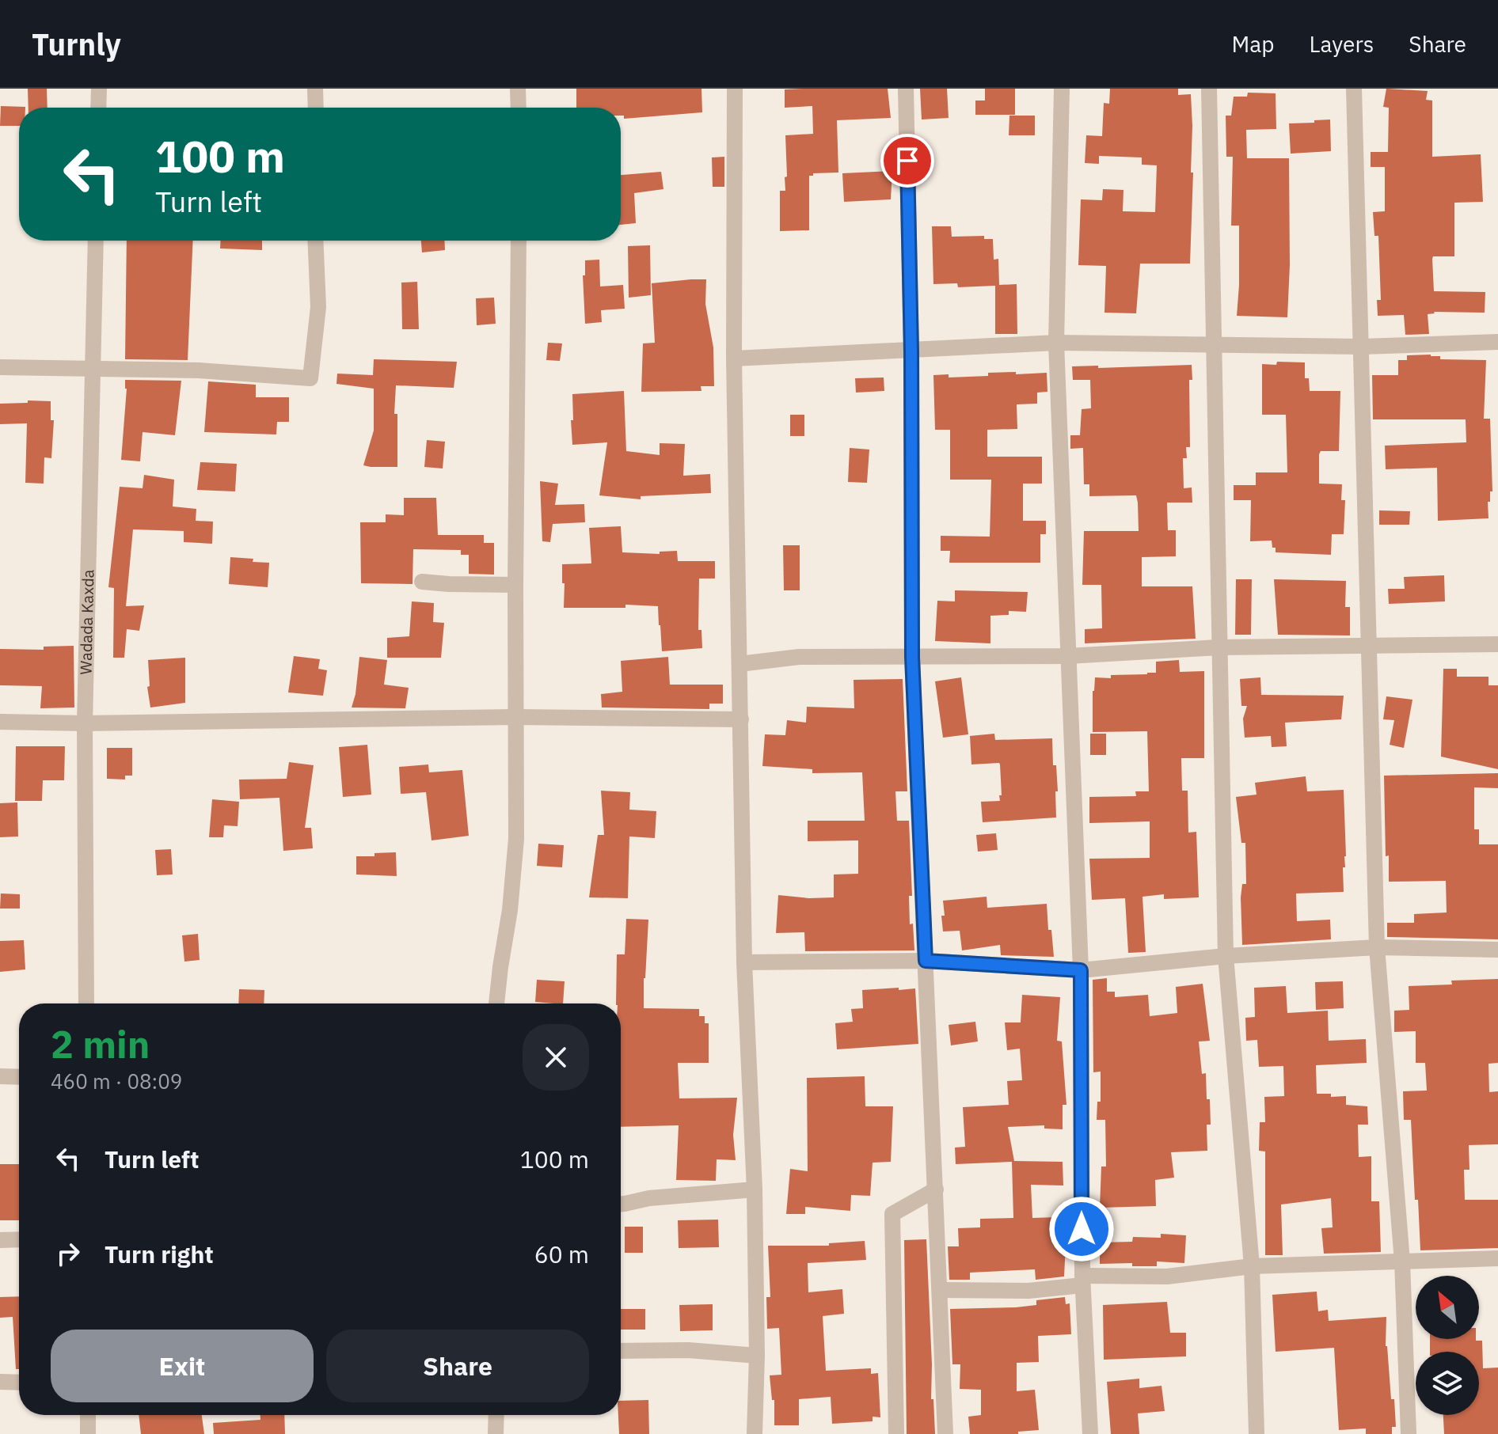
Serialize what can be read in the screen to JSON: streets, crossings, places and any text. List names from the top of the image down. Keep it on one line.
{"streets":{"street":["Wadada Kaxda"]},"north":"top left","page":{"header":"Turnly","nav":["Map","Layers","Share"],"turn":["100 m","Turn left"],"heading":["2 min","460 m · 08:09"],"list":[{"name":"Turn left","value":"100 m"},{"name":"Turn right","value":"60 m"}],"buttons":["Exit","Share"]}}
